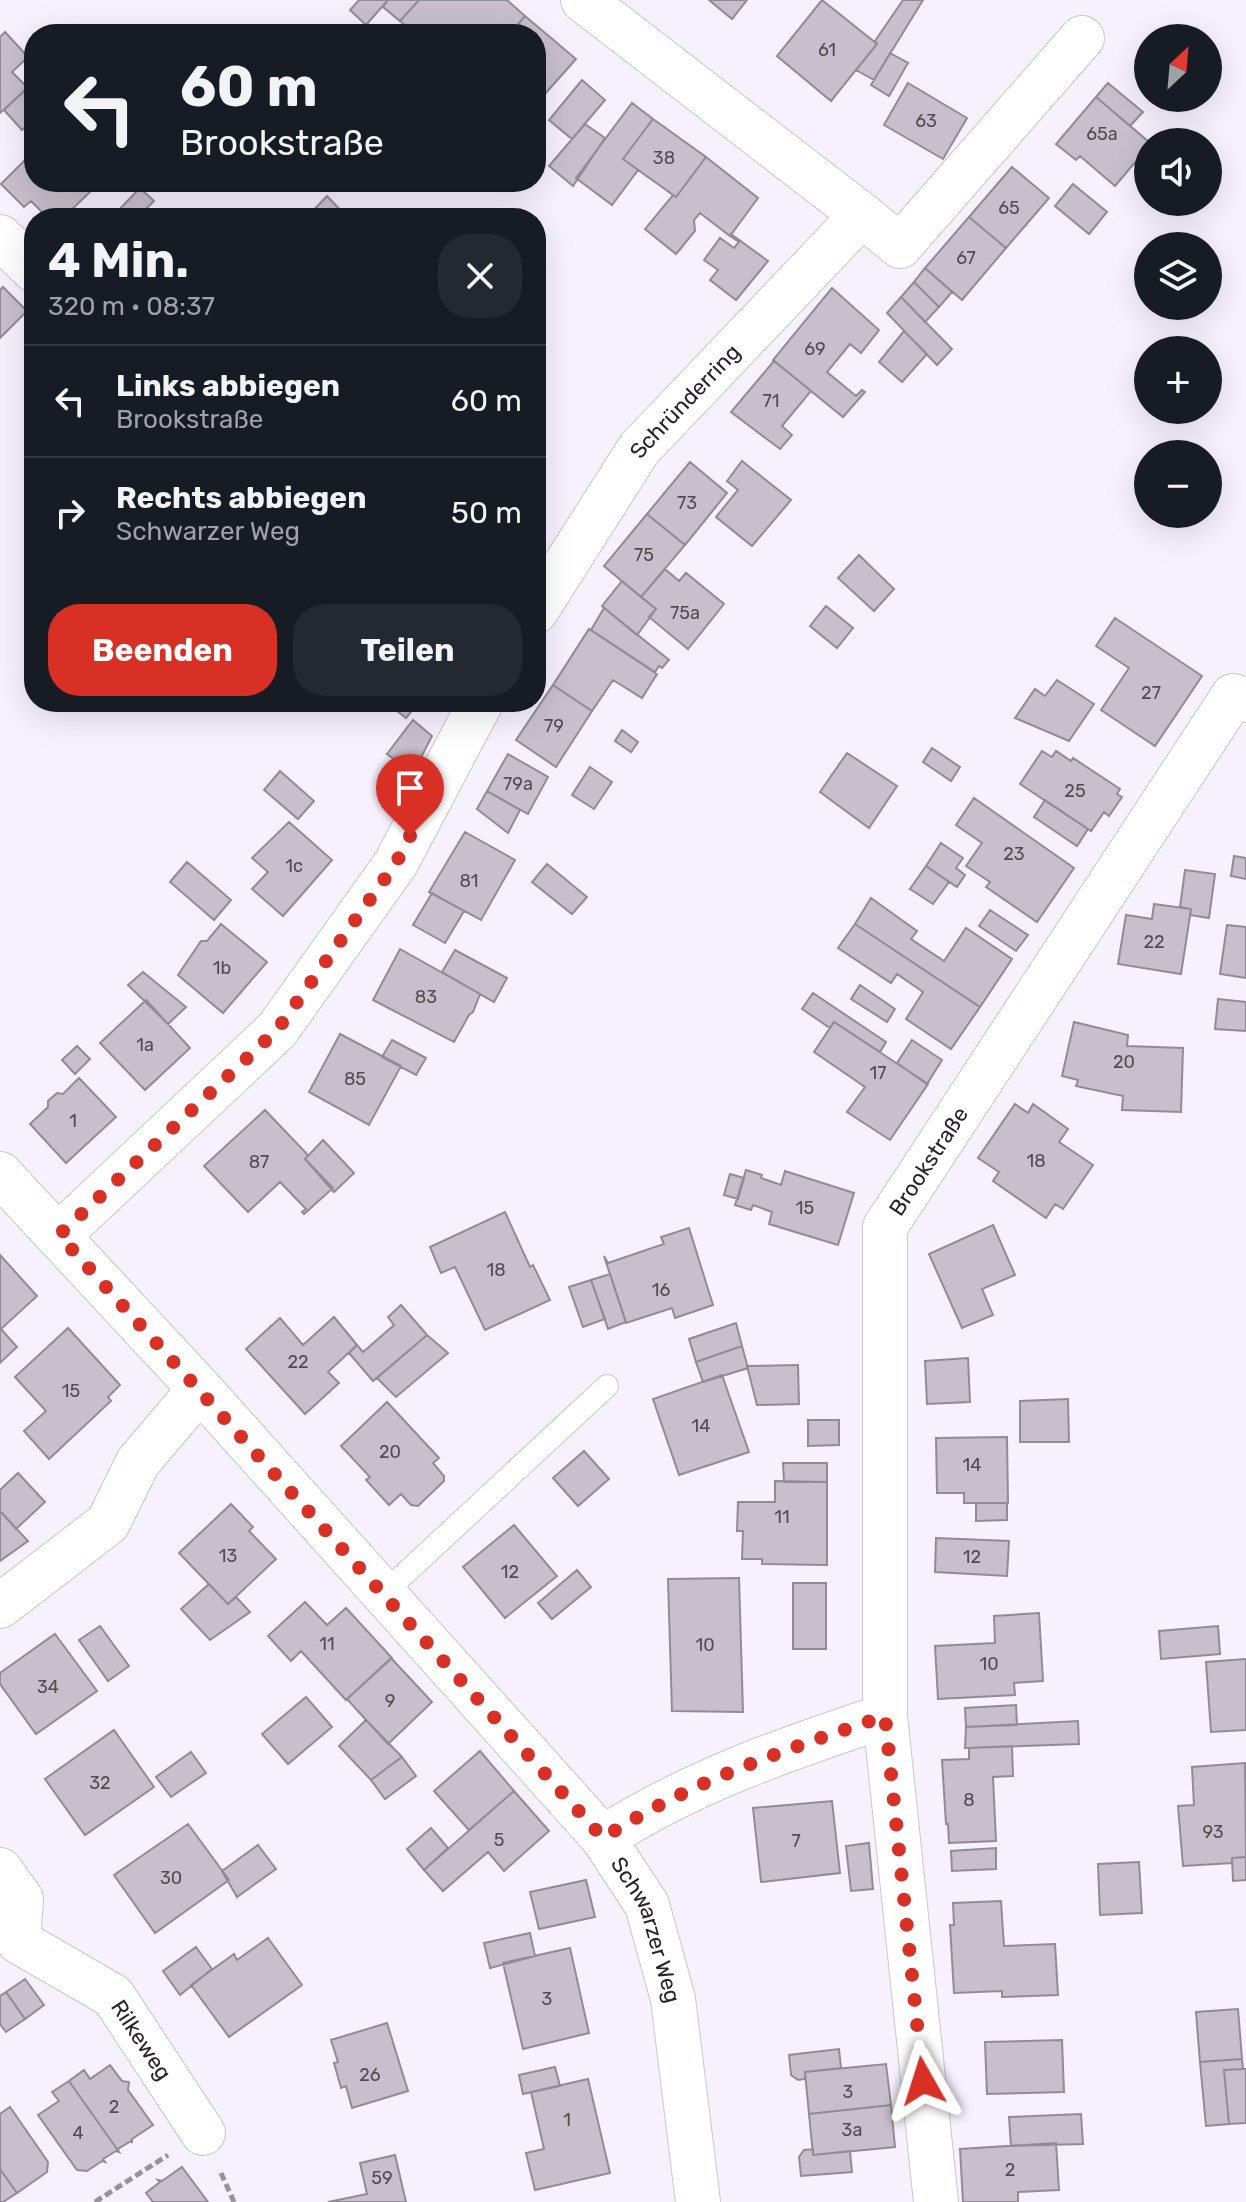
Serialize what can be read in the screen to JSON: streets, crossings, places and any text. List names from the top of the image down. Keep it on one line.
{"streets":{"street":["Schründerring","Brookstraße","Schwarzer Weg","Rilkeweg"]},"house_numbers":["61","63","65a","38","65","67","69","71","73","75","75a","27","79","79a","25","23","1c","81","22","1b","83","1a","20","17","85","1","18","87","15","18","16","22","15","14","20","14","11","13","12","12","11","10","10","34","9","32","8","93","5","7","30","3","26","3","2","1","3a","4","2","59"],"north":"top right","page":{"map_buttons":["+","−"],"turn":["60 m","Brookstraße"],"heading":["4 Min.","320 m · 08:37"],"list":[{"name":"Links abbiegen","note":"Brookstraße","value":"60 m"},{"name":"Rechts abbiegen","note":"Schwarzer Weg","value":"50 m"}],"buttons":["Beenden","Teilen"]}}
